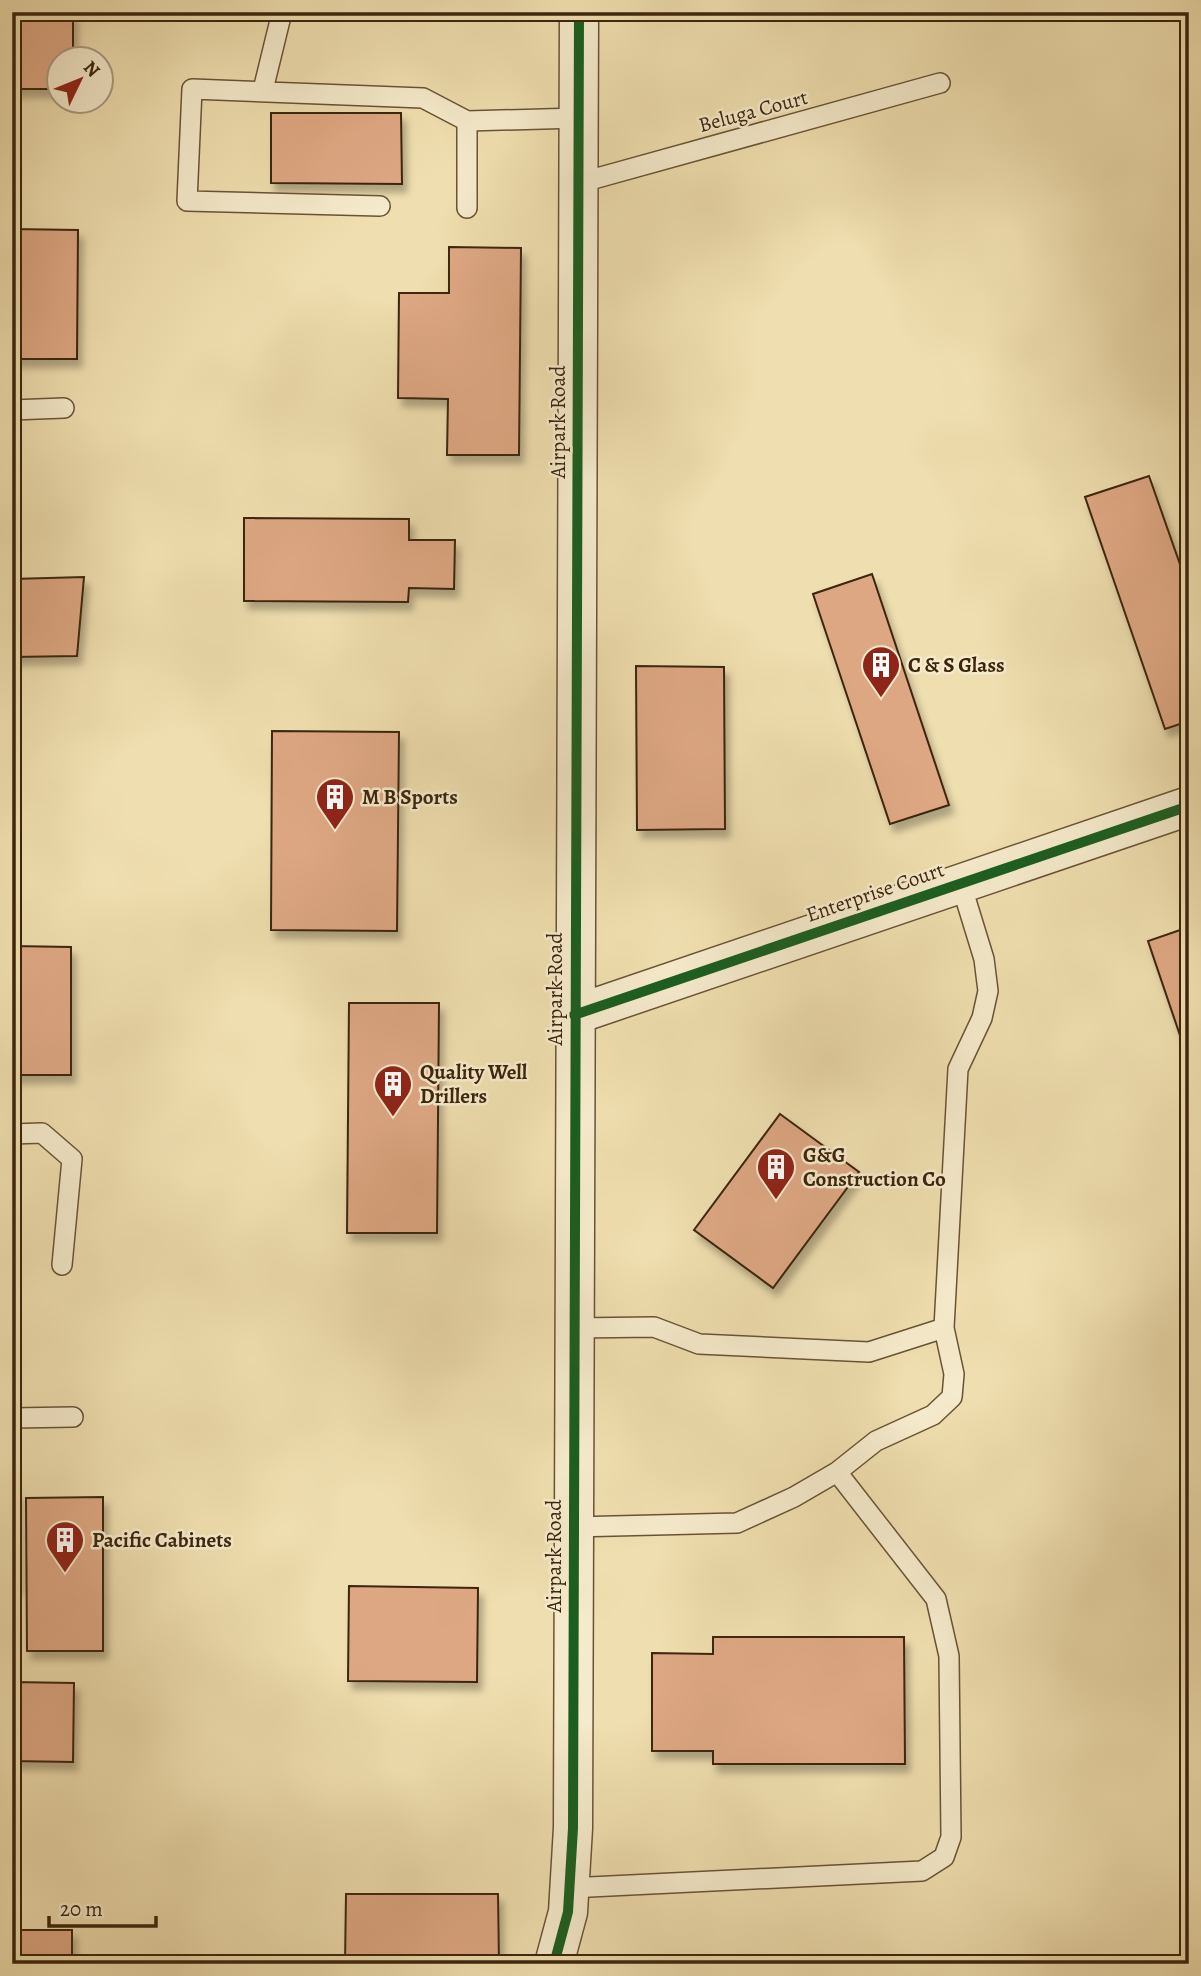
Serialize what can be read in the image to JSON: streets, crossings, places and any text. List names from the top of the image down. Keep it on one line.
{"streets":{"street":["Airpark Road","Enterprise Court"],"lane":["Beluga Court"]},"crossings":[["Beluga Court","Airpark Road"],["Airpark Road","Enterprise Court"]],"places":{"building":["C & S Glass","M B Sports","Quality Well Drillers","G&G Construction Co","Pacific Cabinets"]},"scale_bar":"20 m","north":"top right"}
